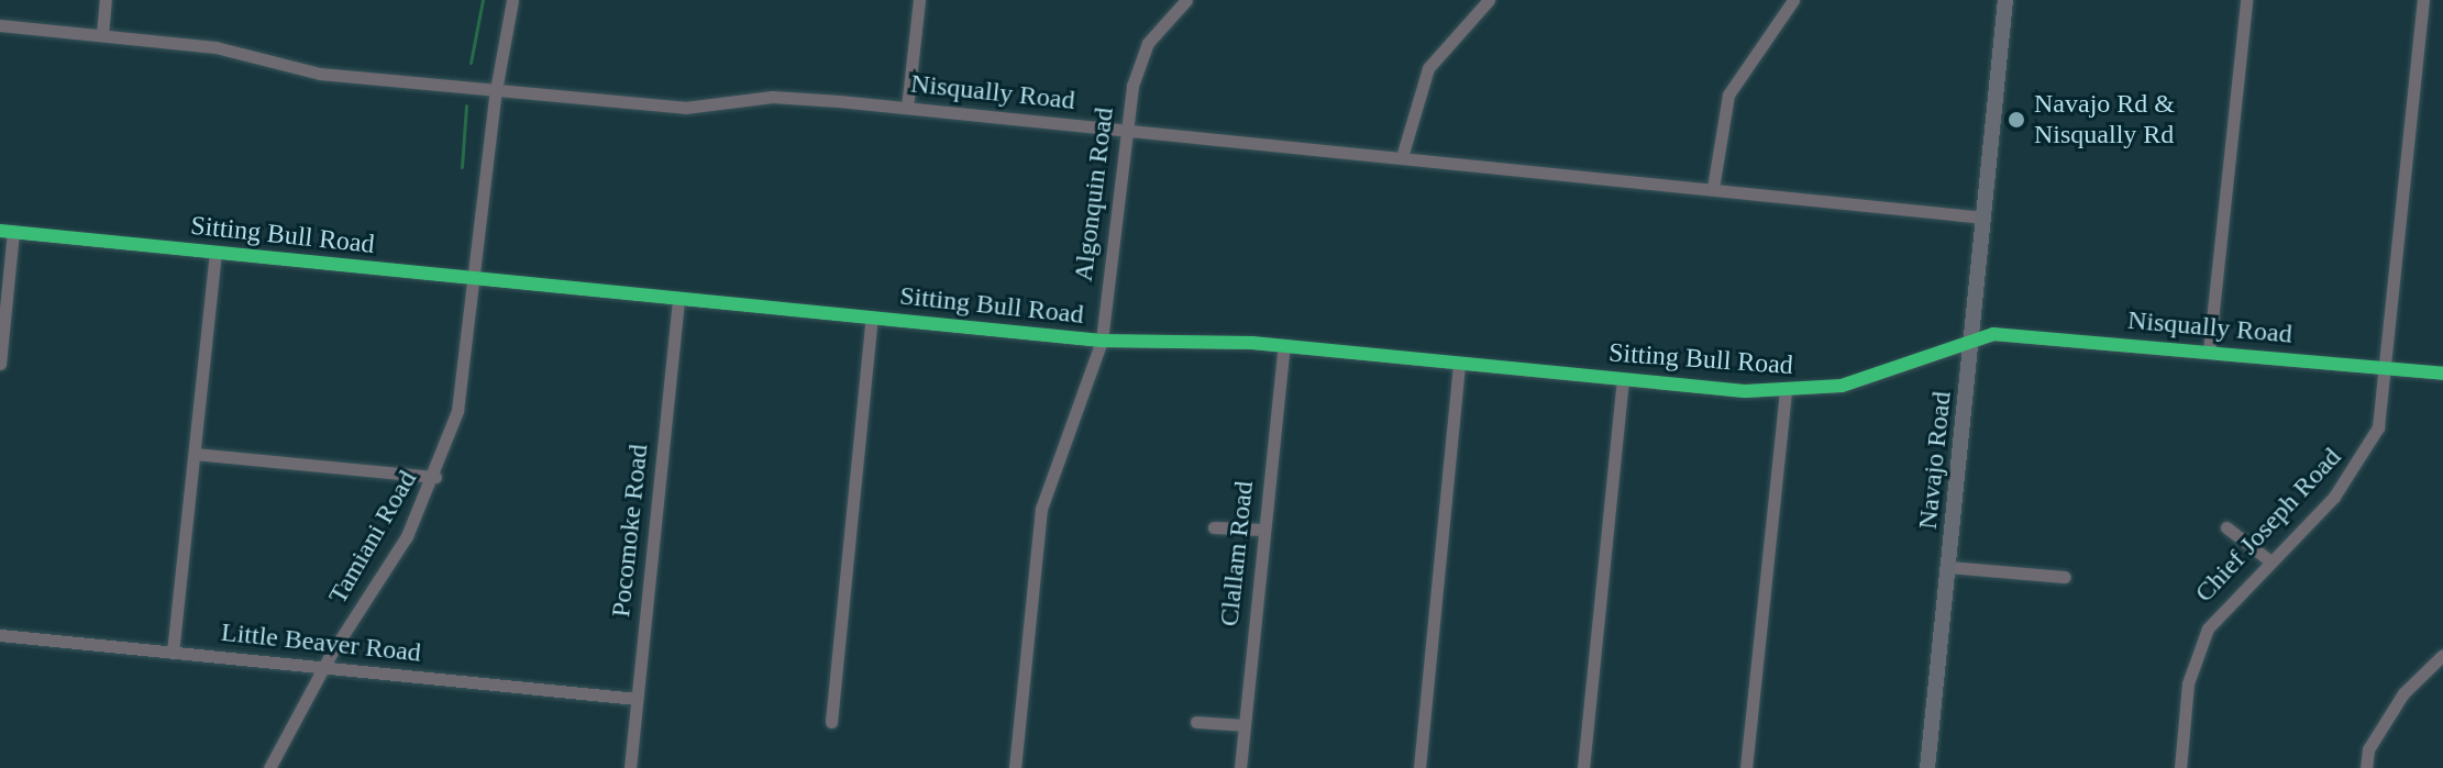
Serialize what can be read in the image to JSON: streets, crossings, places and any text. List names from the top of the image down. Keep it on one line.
{"streets":{"main road":["Navajo Road"],"street":["Nisqually Road","Algonquin Road","Sitting Bull Road","Chief Joseph Road","Pocomoke Road","Tamiani Road","Clallam Road","Little Beaver Road"]},"crossings":[["Nisqually Road","Algonquin Road"],["Nisqually Road","Sitting Bull Road"],["Nisqually Road","Navajo Road"],["Nisqually Road","Chief Joseph Road"],["Nisqually Road","Tamiani Road"],["Algonquin Road","Sitting Bull Road"],["Sitting Bull Road","Navajo Road"],["Sitting Bull Road","Pocomoke Road"],["Sitting Bull Road","Tamiani Road"],["Sitting Bull Road","Clallam Road"],["Pocomoke Road","Little Beaver Road"],["Tamiani Road","Little Beaver Road"]],"places":["Navajo Rd & Nisqually Rd"]}
